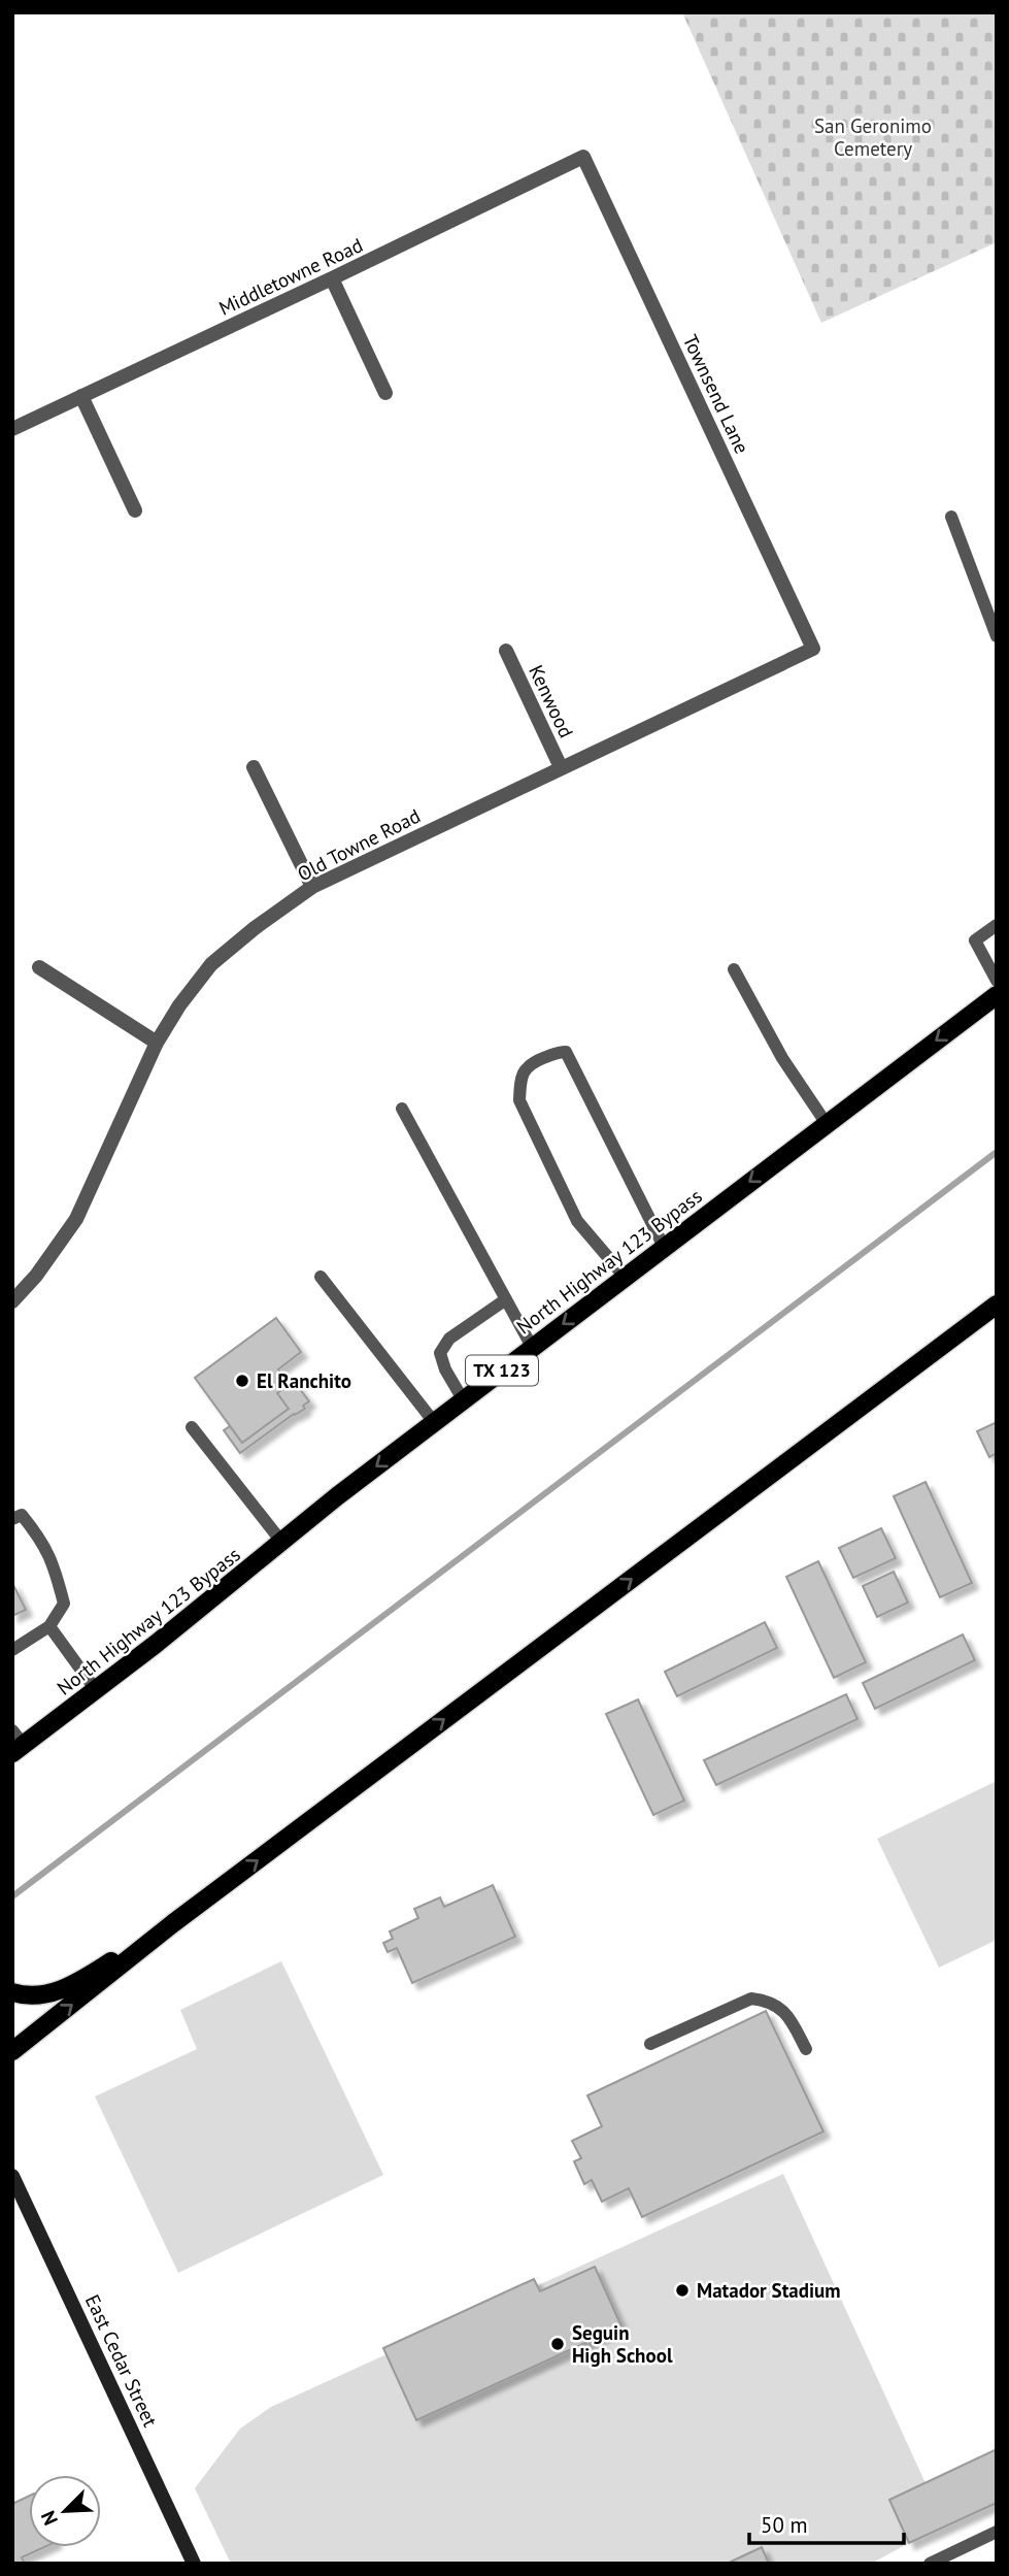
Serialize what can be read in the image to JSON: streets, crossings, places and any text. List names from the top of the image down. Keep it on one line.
{"streets":{"main road":["North Highway 123 Bypass","TX 123"],"street":["Middletowne Road","Townsend Lane","Kenwood","Old Towne Road","East Cedar Street"]},"crossings":[["Middletowne Road","Townsend Lane"],["Townsend Lane","Old Towne Road"],["Kenwood","Old Towne Road"]],"one_way":["North Highway 123 Bypass"],"parks":["San Geronimo Cemetery"],"places":["El Ranchito","Matador Stadium","Seguin High School"],"scale_bar":"50 m","north":"bottom left"}
